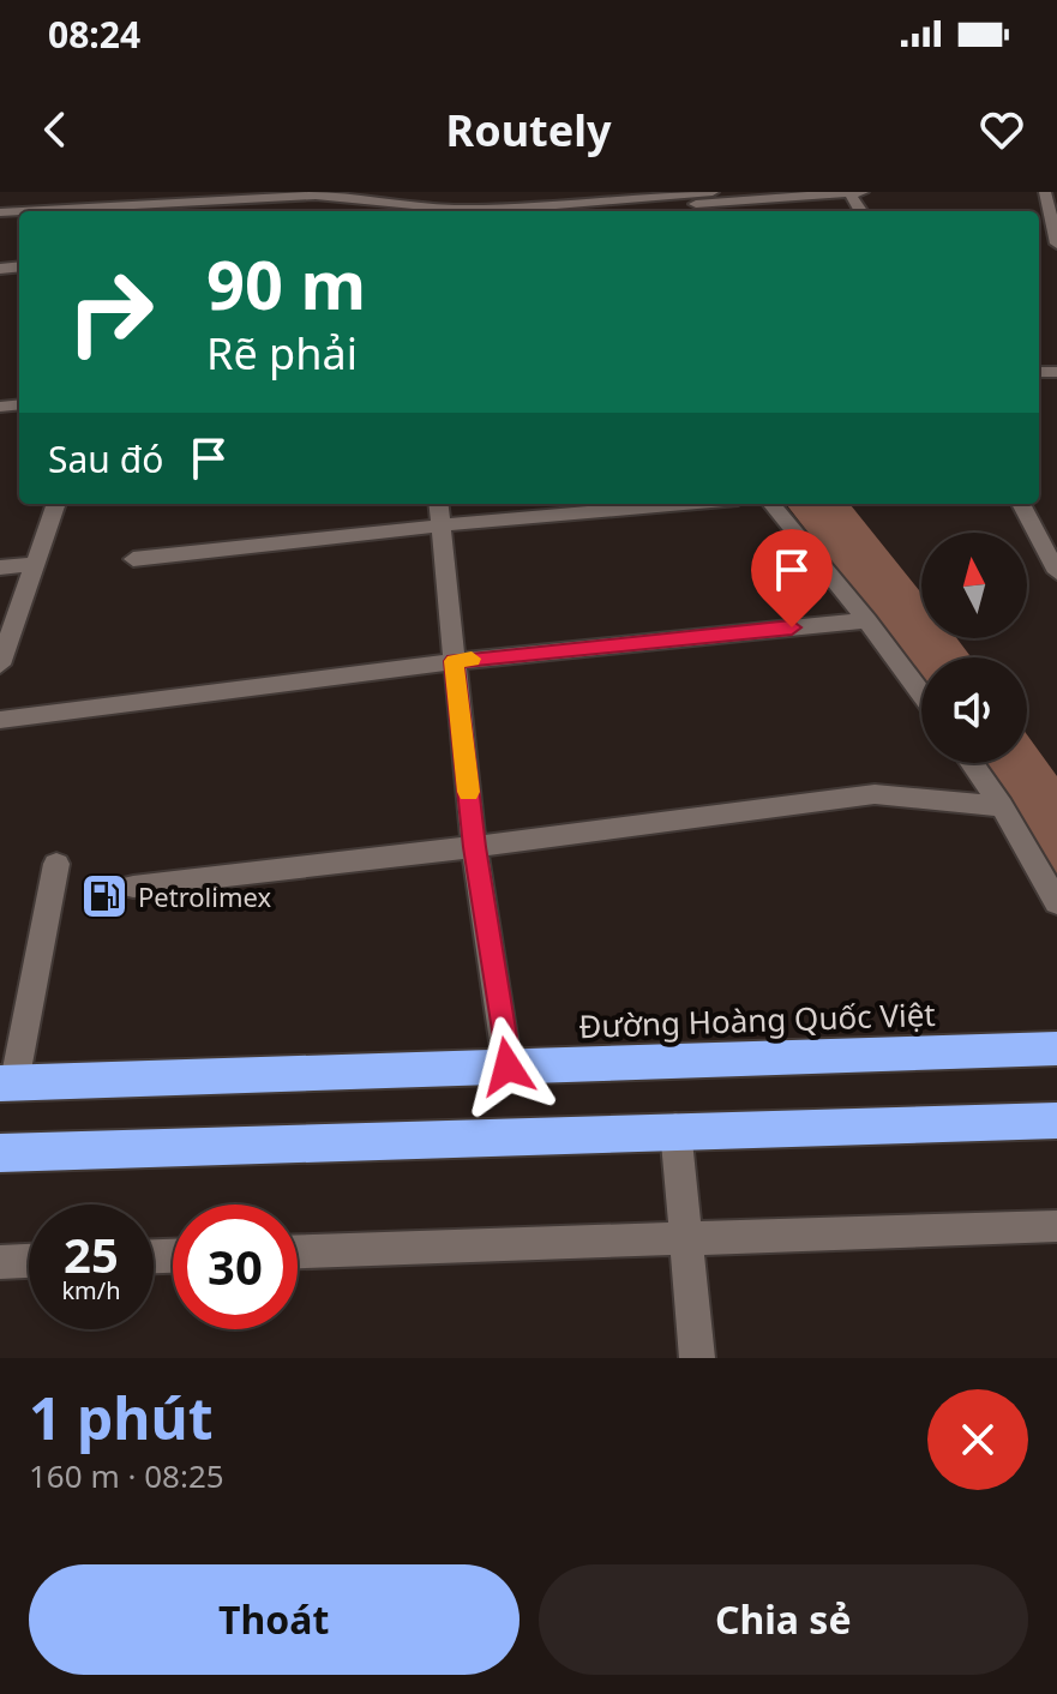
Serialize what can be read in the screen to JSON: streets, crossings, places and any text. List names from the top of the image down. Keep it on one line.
{"streets":{"highway":["Đường Hoàng Quốc Việt"]},"places":{"fuel station":["Petrolimex"]},"north":"top","page":{"status":"08:24","header":"Routely","turn":["90 m","Rẽ phải"],"then":"Sau đó","speed":"25 km/h","limit":"30","heading":["1 phút","160 m · 08:25"],"buttons":["Thoát","Chia sẻ"]}}
